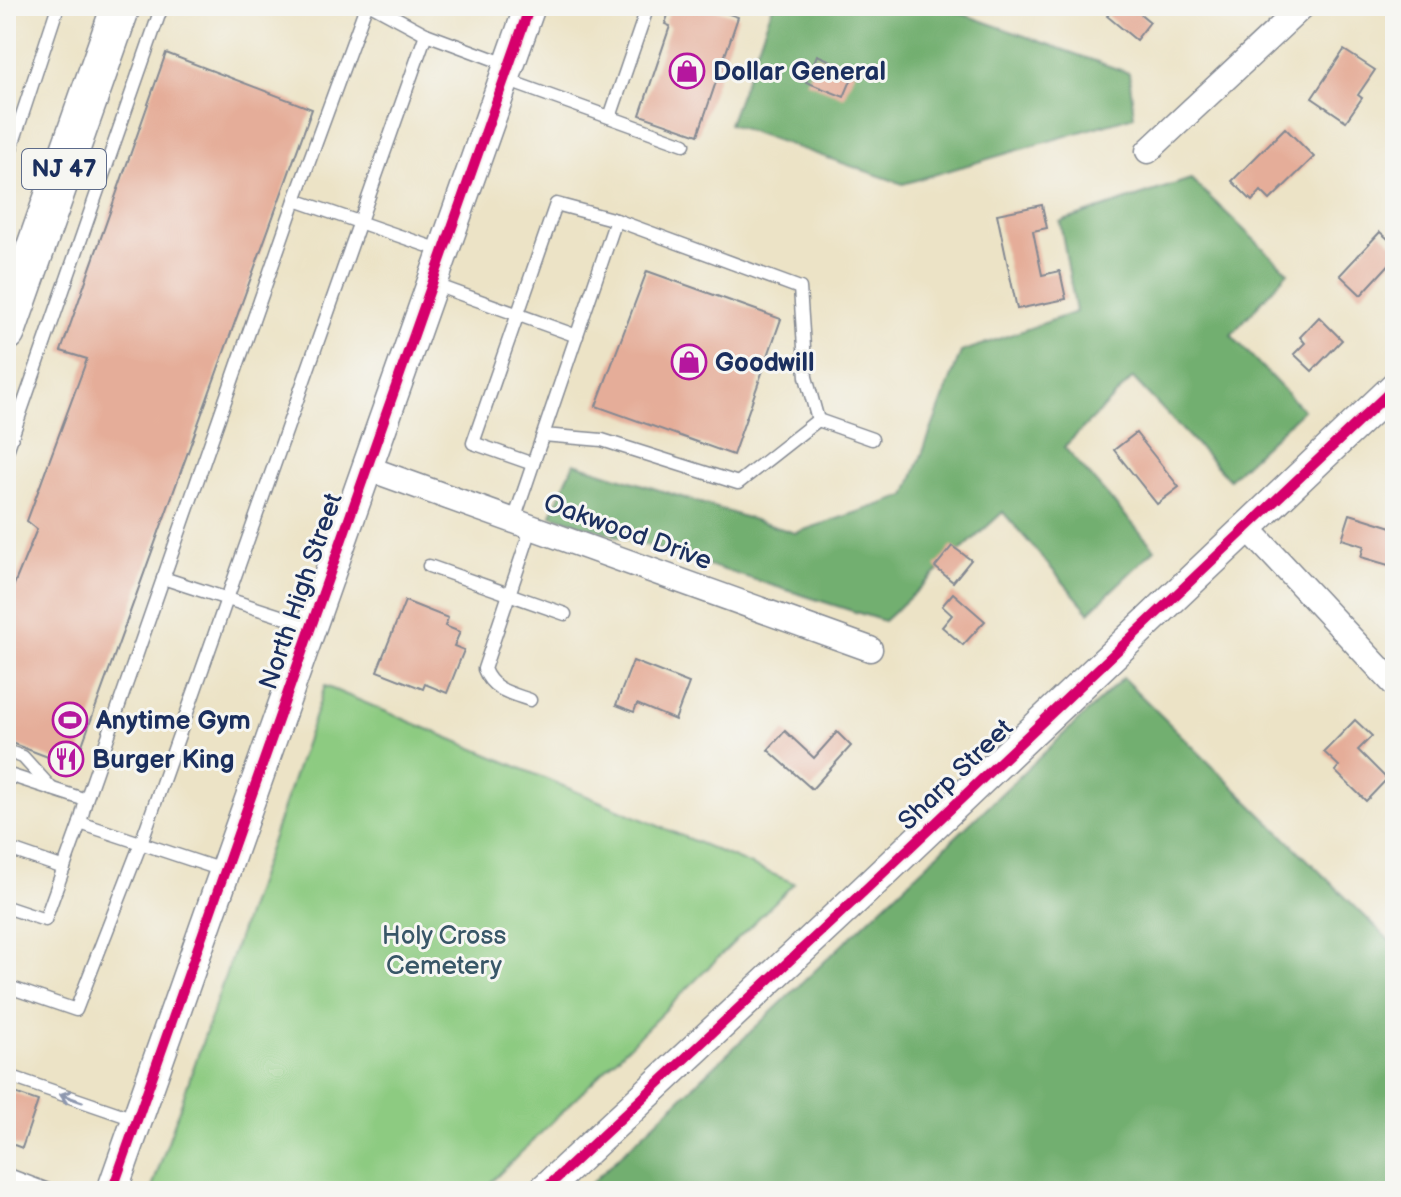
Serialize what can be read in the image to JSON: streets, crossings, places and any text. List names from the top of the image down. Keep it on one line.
{"streets":{"main road":["NJ 47"],"street":["Oakwood Drive","North High Street","Sharp Street"]},"crossings":[["Oakwood Drive","North High Street"]],"parks":["Holy Cross Cemetery"],"places":{"shop":["Dollar General","Goodwill"],"sports":["Anytime Gym"],"restaurant":["Burger King"]}}
